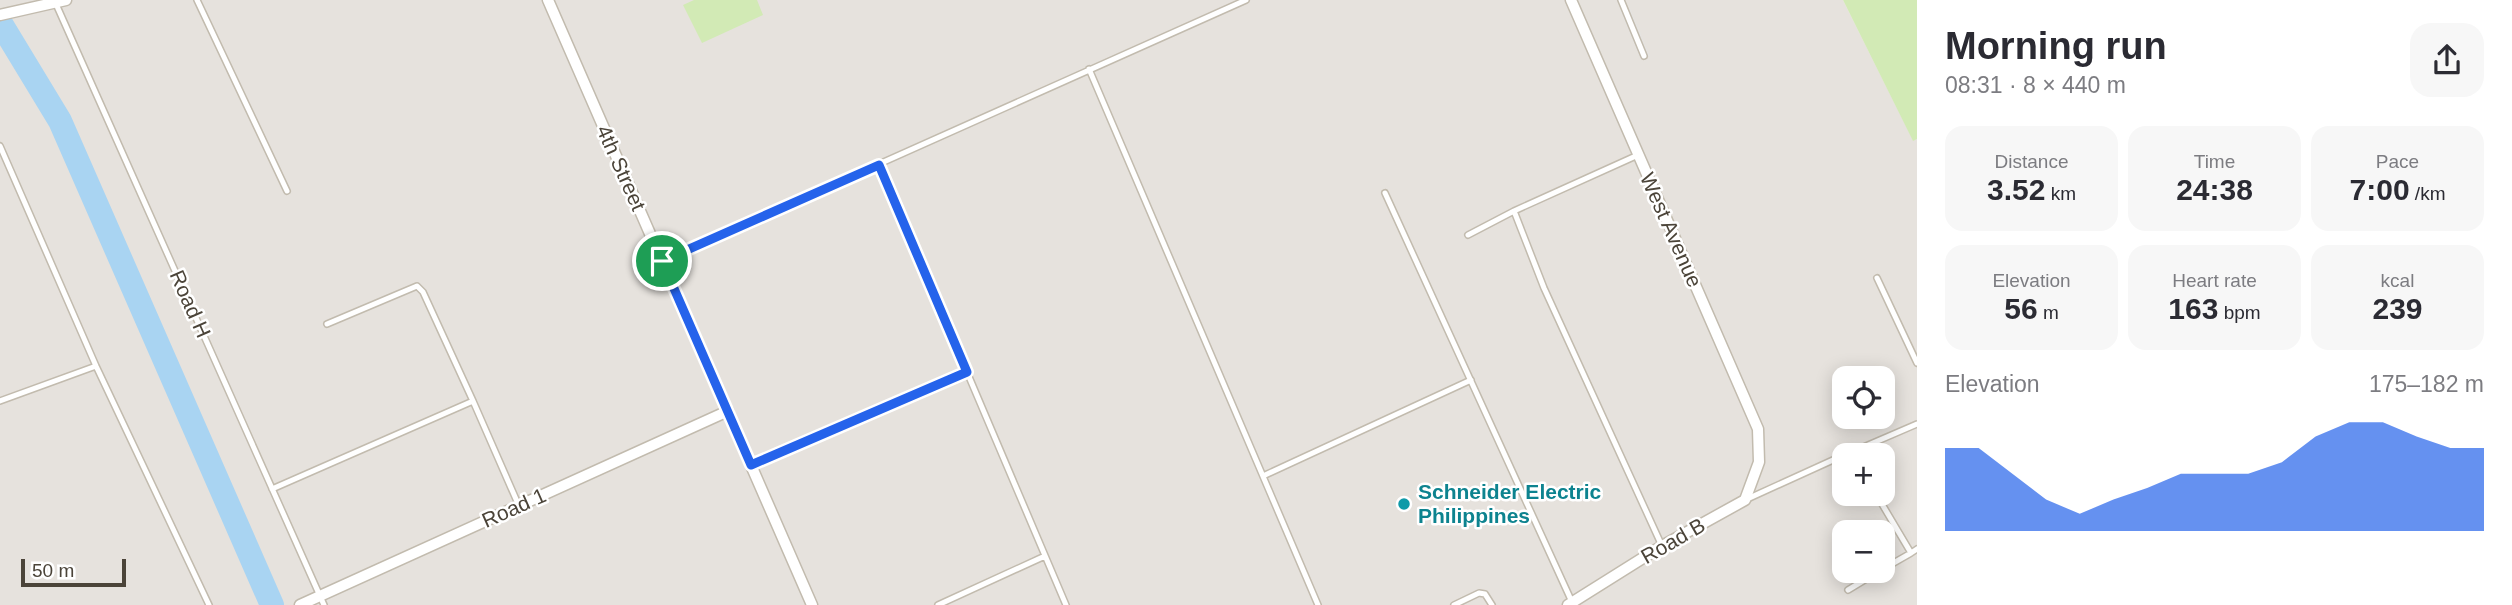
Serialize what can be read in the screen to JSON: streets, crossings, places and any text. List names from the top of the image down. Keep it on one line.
{"streets":{"street":["4th Street","West Avenue","Road 1","Road B"],"lane":["Road H"]},"crossings":[["4th Street","Road 1"],["West Avenue","Road B"],["Road H","Road 1"]],"places":["Schneider Electric Philippines"],"scale_bar":"50 m","page":{"heading":["Morning run","08:31 · 8 × 440 m"],"stats":[["Distance","3.52 km"],["Time","24:38"],["Pace","7:00 /km"],["Elevation","56 m"],["Heart rate","163 bpm"],["kcal","239"]],"chart":["Elevation","175–182 m"],"map_buttons":["+","−"],"scale":"50 m"}}
